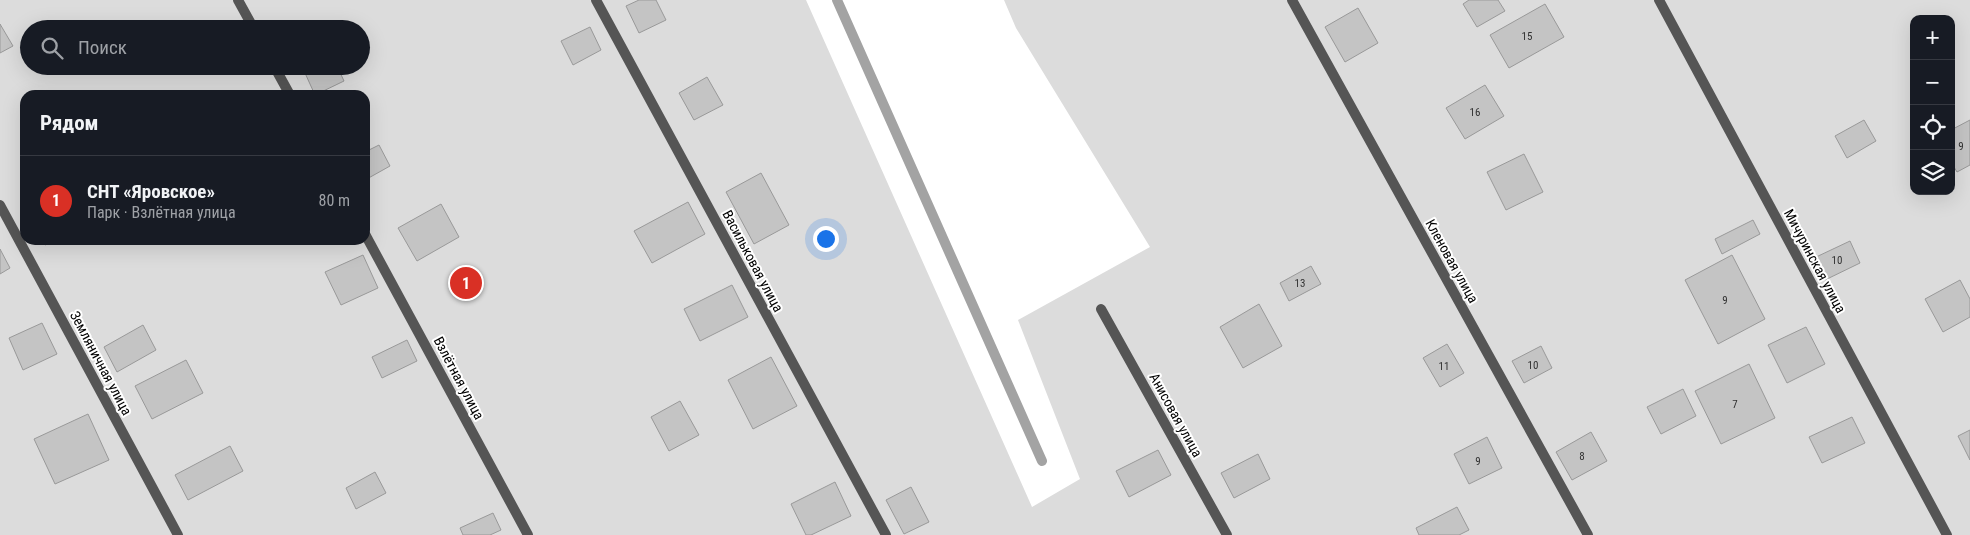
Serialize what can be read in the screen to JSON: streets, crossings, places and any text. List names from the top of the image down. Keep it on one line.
{"streets":{"street":["Васильковая улица","Кленовая улица","Мичуринская улица","Земляничная улица","Взлётная улица","Анисовая улица"]},"house_numbers":["15","16","9","10","13","9","10","11","7","8","9"],"page":{"map_buttons":["+","−"],"search":"Поиск","heading":"Рядом","list":[{"mark":"1","name":"СНТ «Яровское»","note":"Парк · Взлётная улица","value":"80 m"}],"pins":"1"}}
